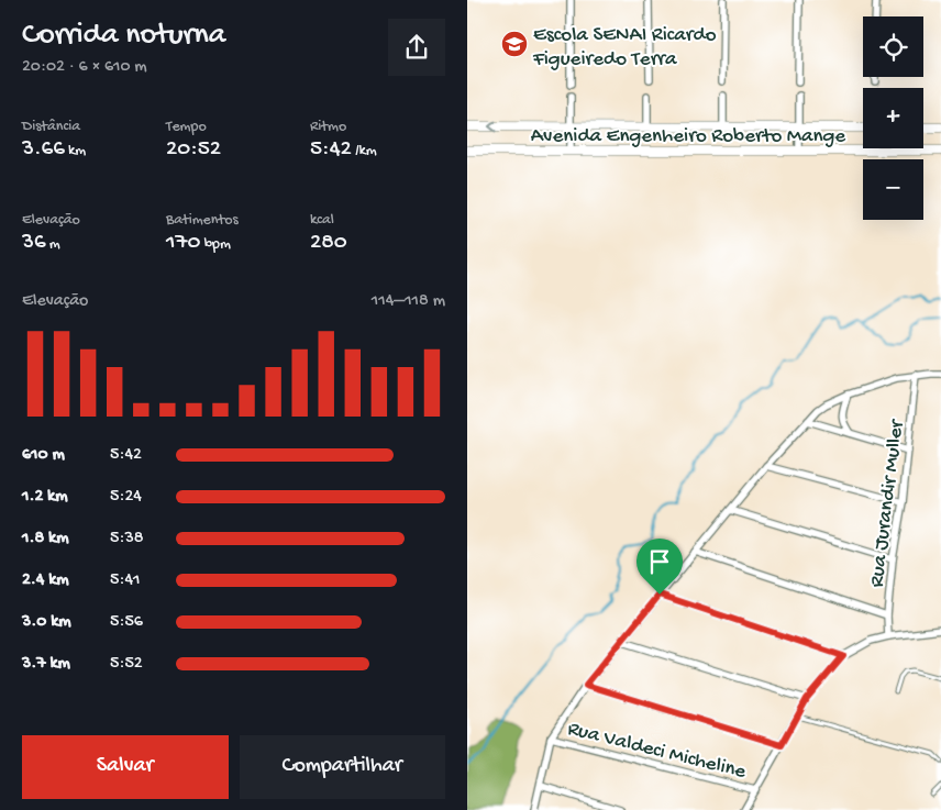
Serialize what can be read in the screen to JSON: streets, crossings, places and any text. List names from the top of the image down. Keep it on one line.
{"streets":{"street":["Avenida Engenheiro Roberto Mange","Rua Jurandir Muller","Rua Valdeci Micheline"]},"places":{"school or university":["Escola SENAI Ricardo Figueiredo Terra"]},"page":{"heading":["Corrida noturna","20:02 · 6 × 610 m"],"map_buttons":["+","−"],"stats":[["Distância","3.66 km"],["Tempo","20:52"],["Ritmo","5:42 /km"],["Elevação","36 m"],["Batimentos","170 bpm"],["kcal","280"]],"chart":["Elevação","114–118 m"],"list":[{"name":"610 m","note":"5:42"},{"name":"1.2 km","note":"5:24"},{"name":"1.8 km","note":"5:38"},{"name":"2.4 km","note":"5:41"},{"name":"3.0 km","note":"5:56"},{"name":"3.7 km","note":"5:52"}],"buttons":["Salvar","Compartilhar"]}}
